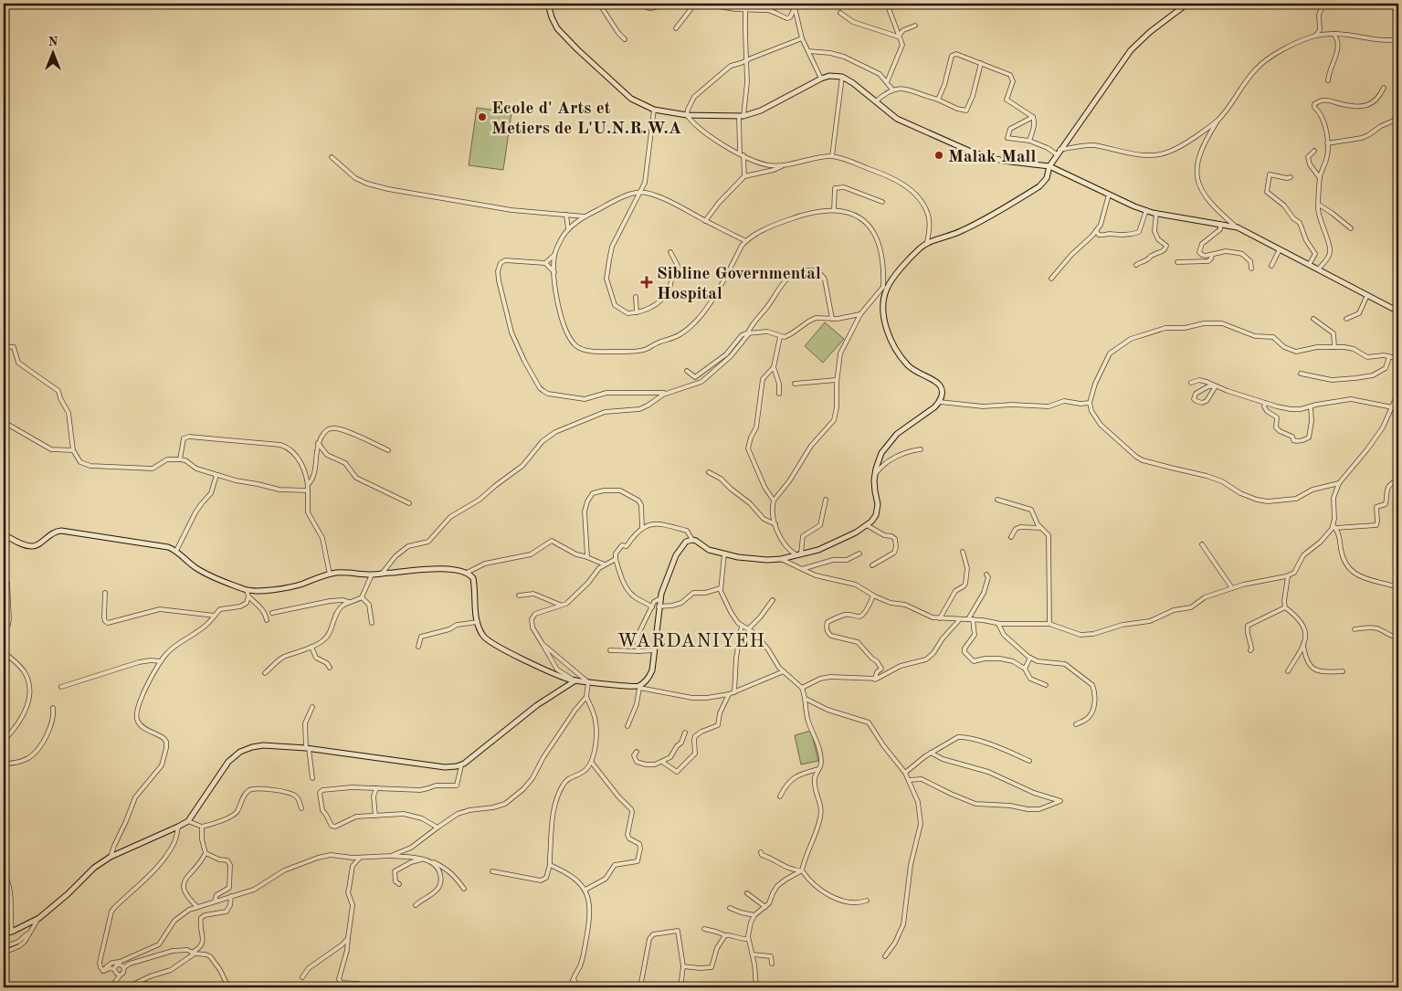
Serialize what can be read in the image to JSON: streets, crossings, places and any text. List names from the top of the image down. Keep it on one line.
{"districts":["WARDANIYEH"],"places":{"other":["Ecole d' Arts et Metiers de L'U.N.R.W.A","Malak Mall"],"health":["Sibline Governmental Hospital"]},"north":"top"}
